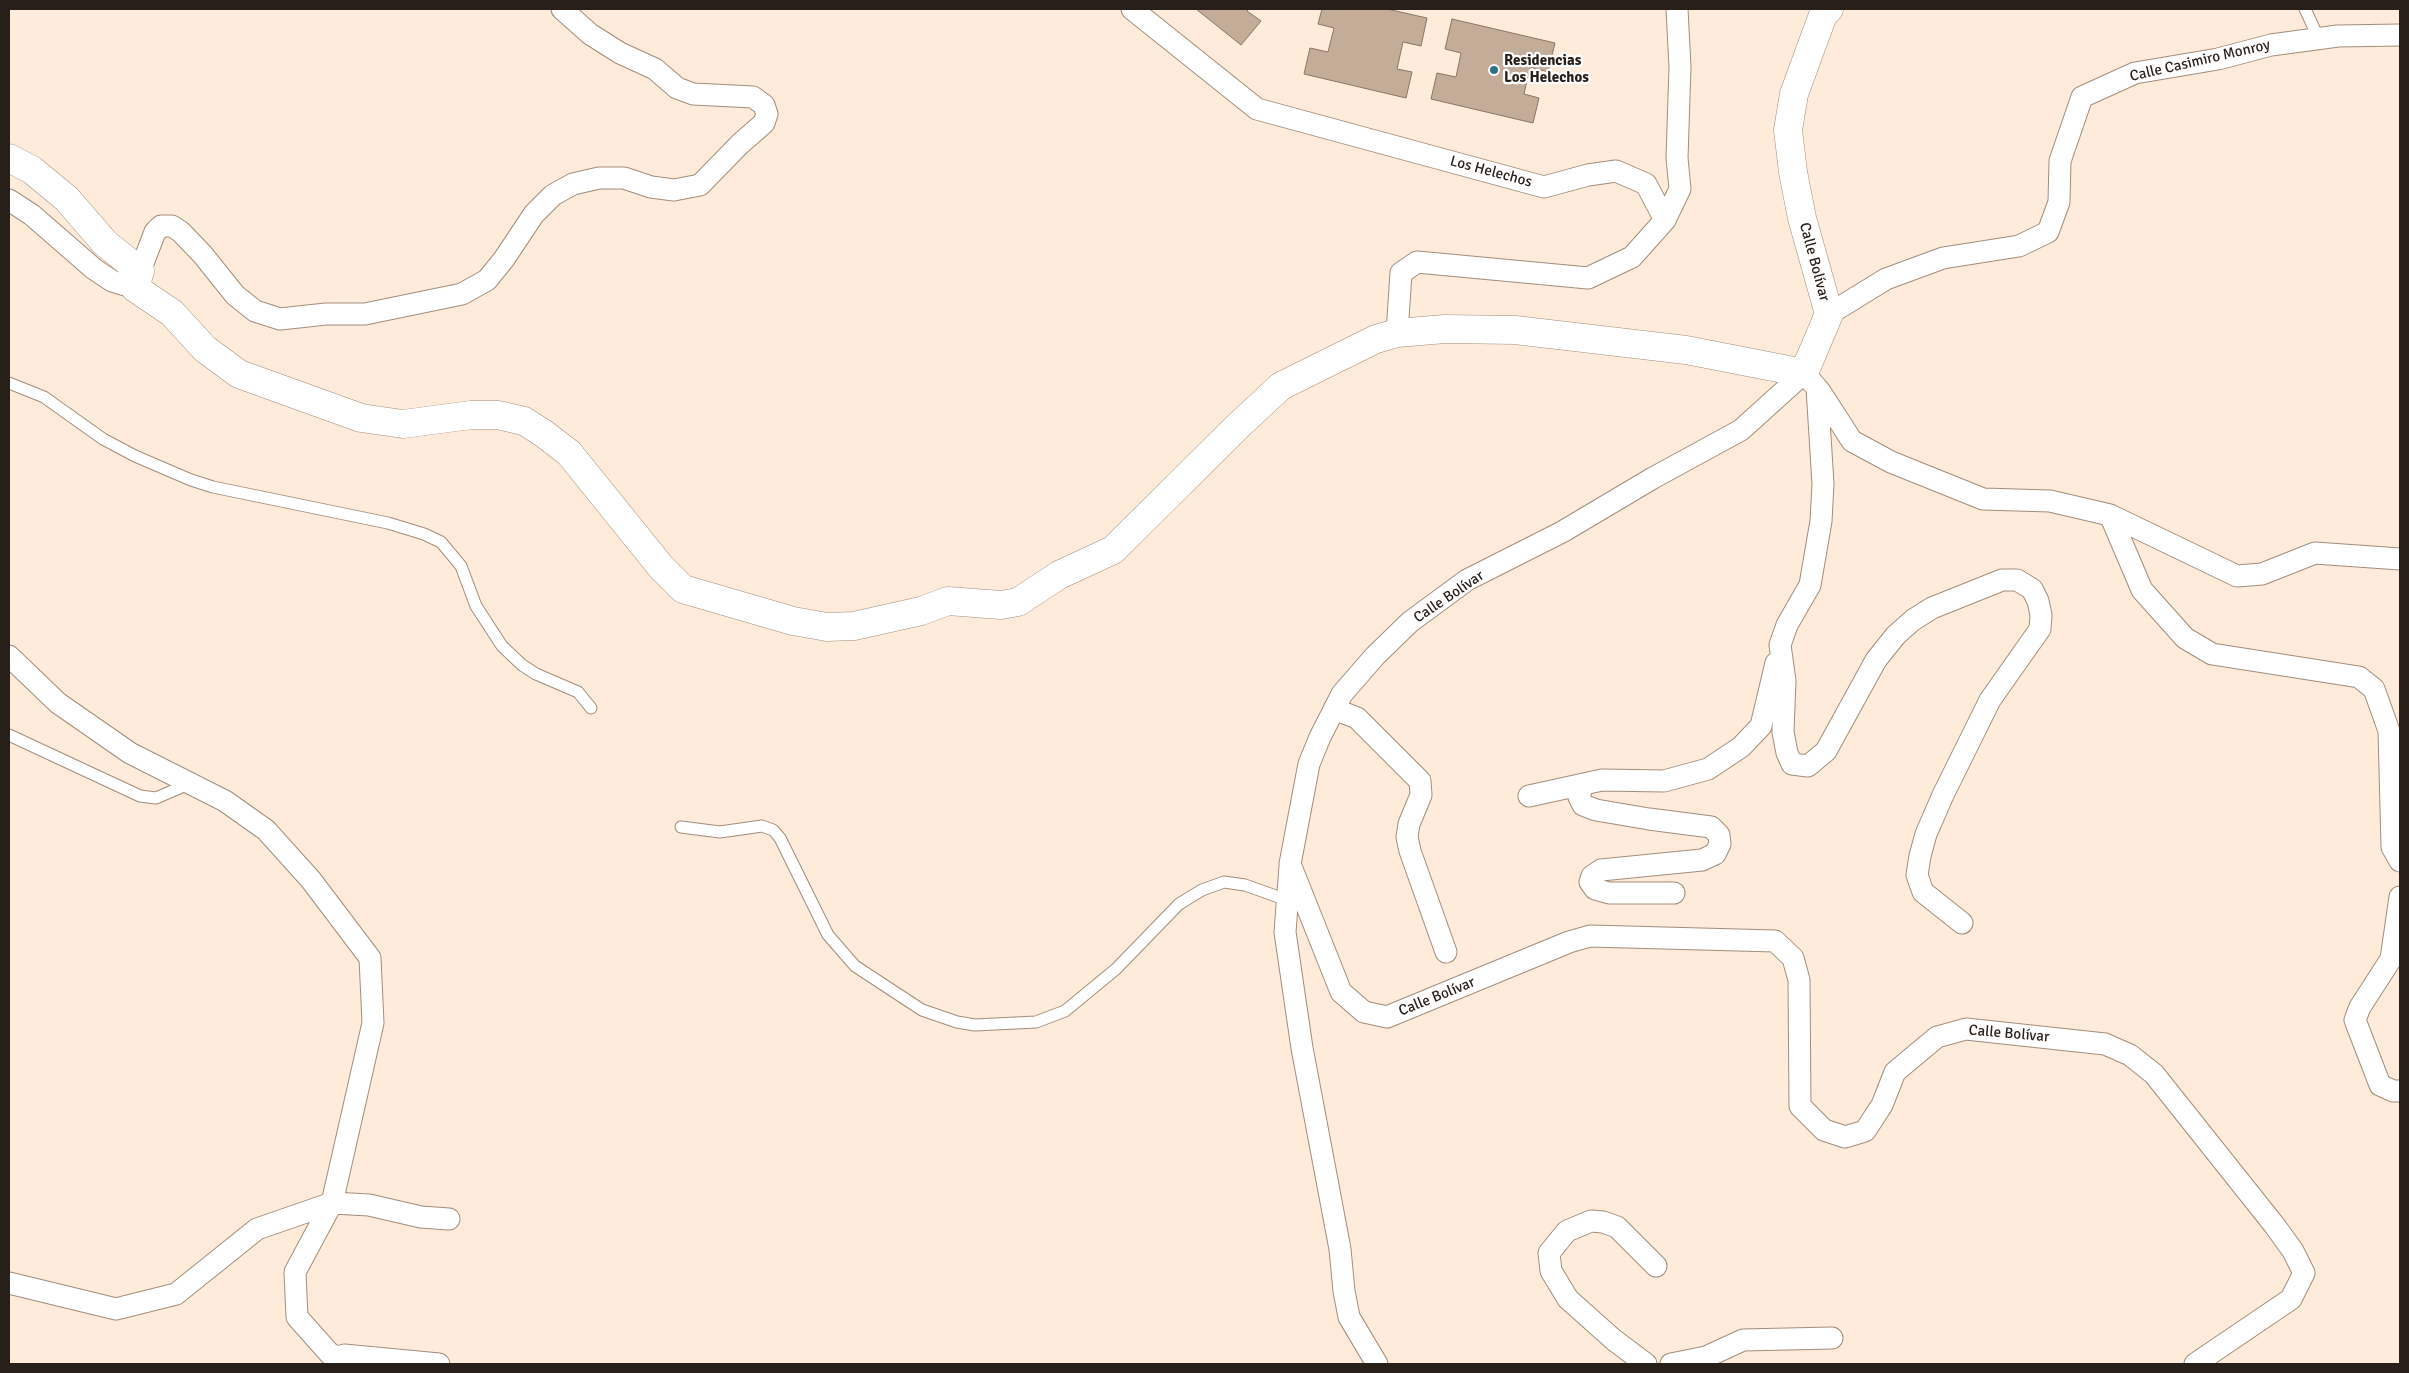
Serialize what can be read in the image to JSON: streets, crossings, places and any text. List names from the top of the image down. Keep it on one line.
{"streets":{"street":["Calle Casimiro Monroy","Los Helechos","Calle Bolívar"]},"crossings":[["Calle Casimiro Monroy","Calle Bolívar"]],"places":["Residencias Los Helechos"]}
